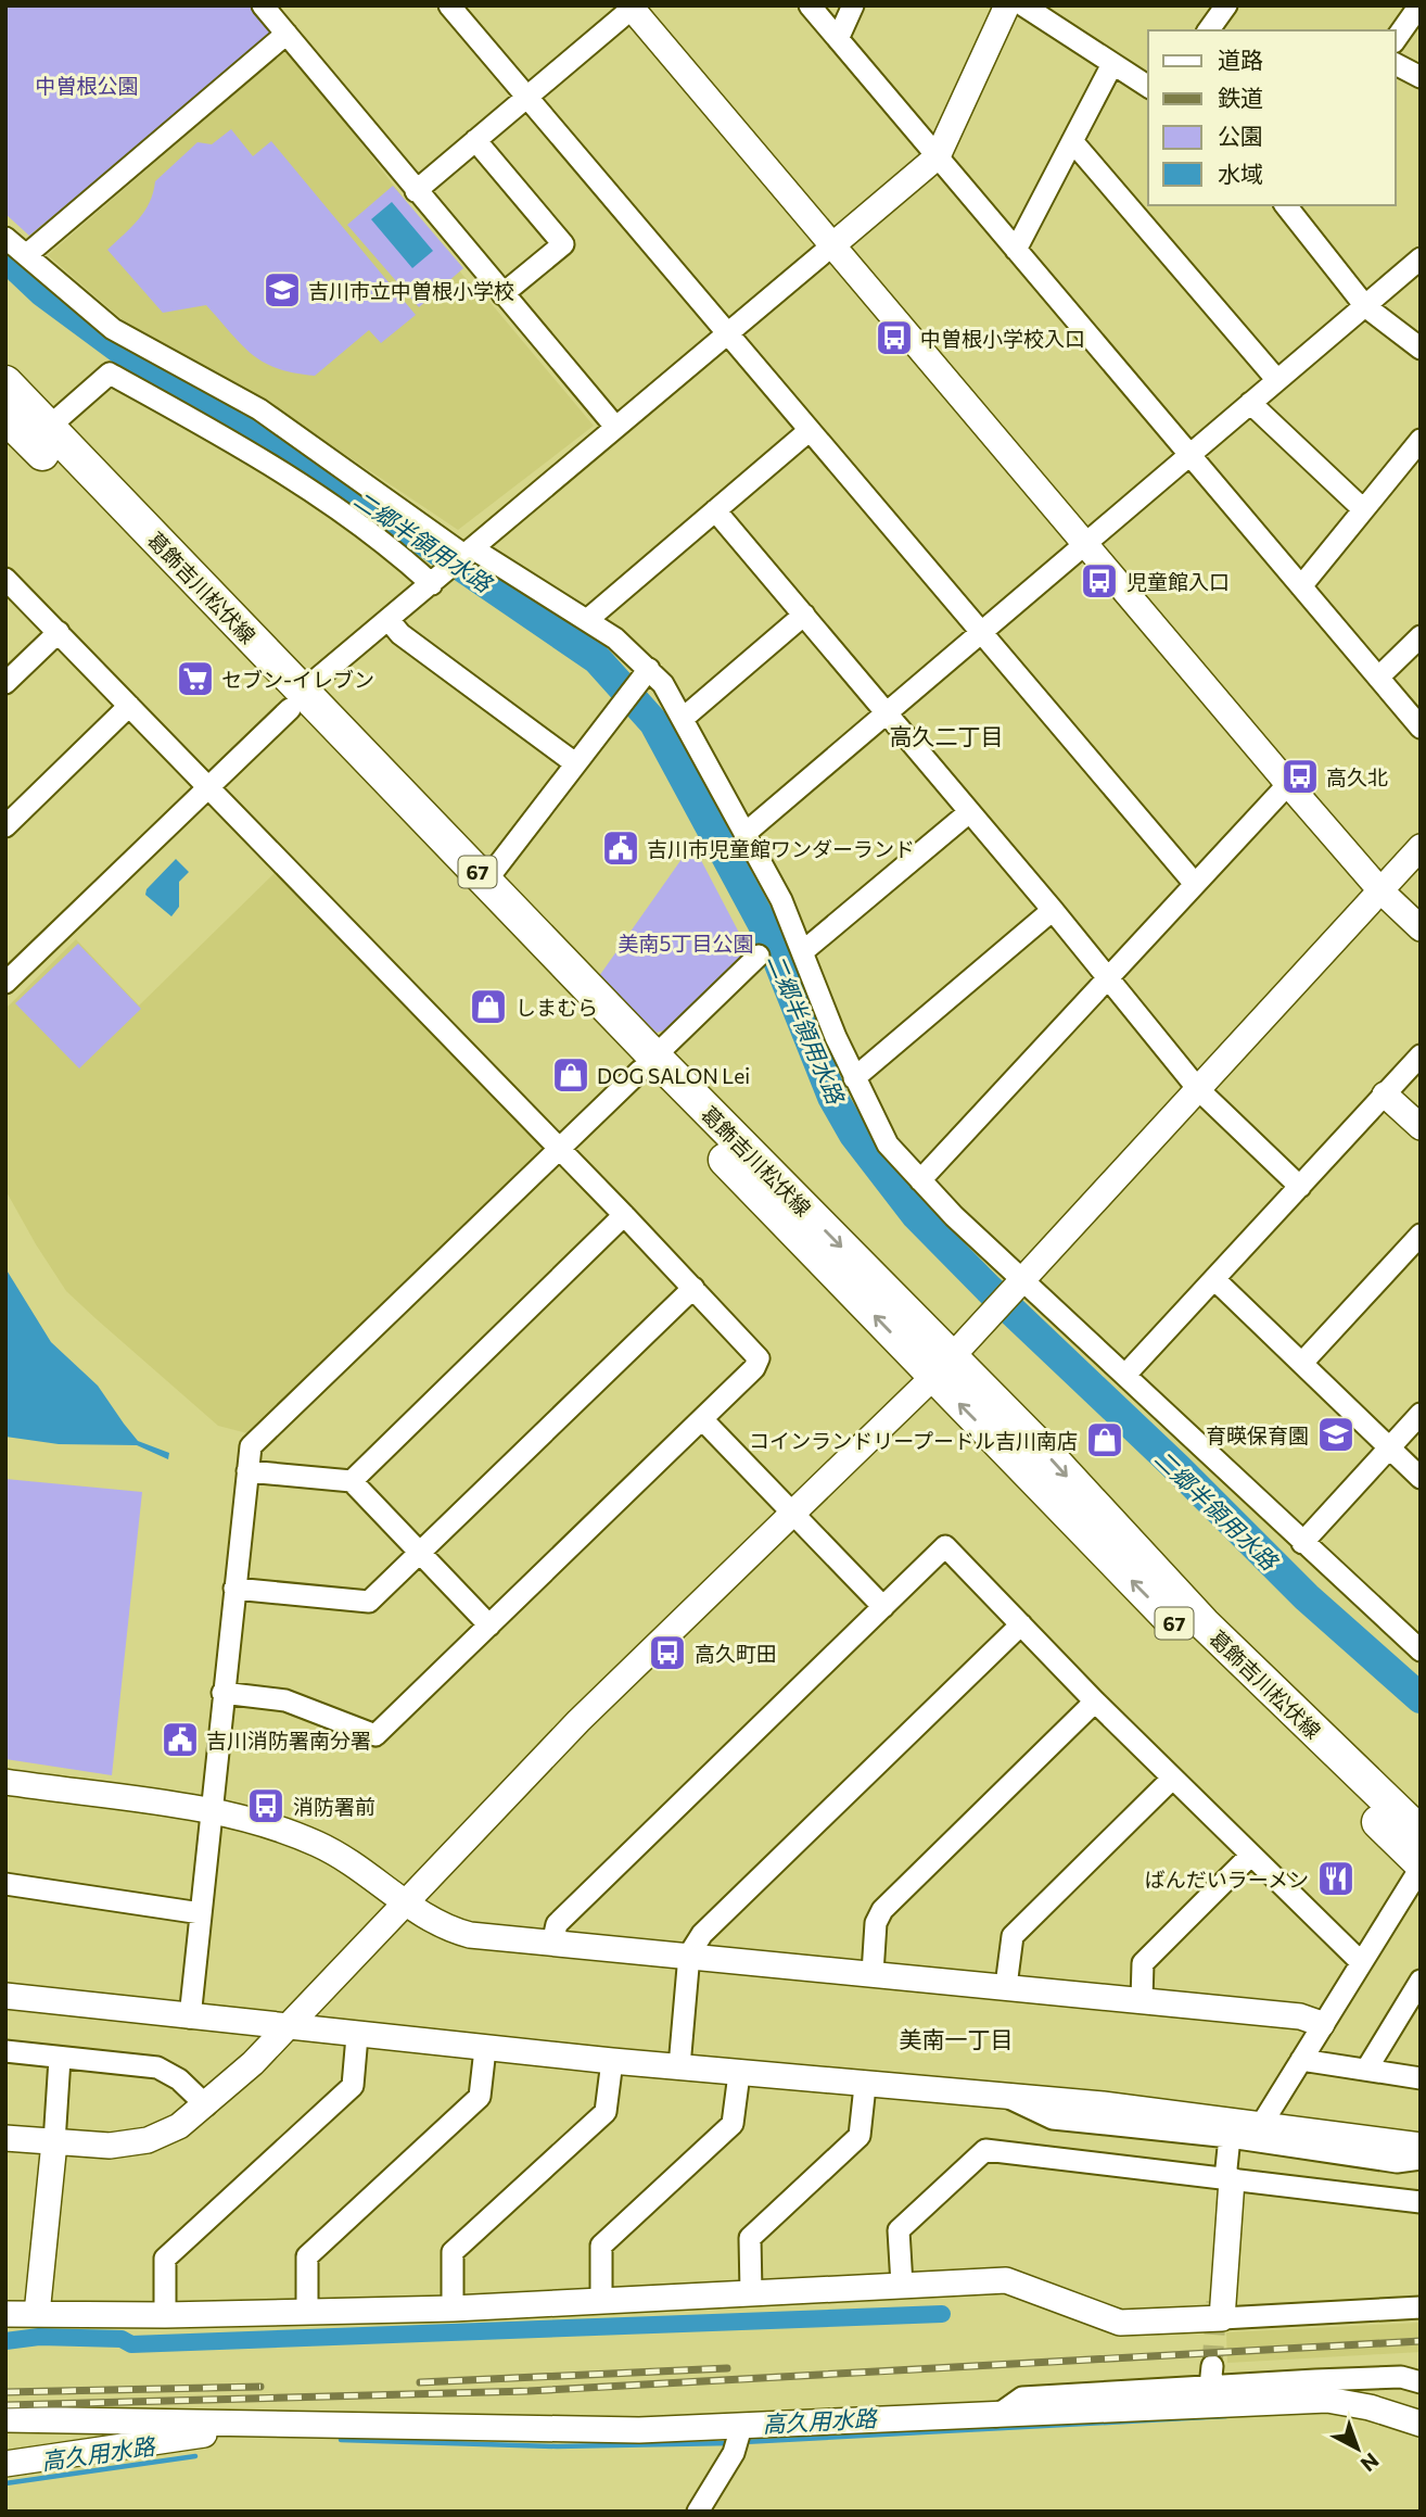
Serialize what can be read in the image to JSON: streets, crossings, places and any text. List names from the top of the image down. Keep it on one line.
{"streets":{"main road":["葛飾吉川松伏線","67"]},"districts":["高久二丁目","美南一丁目"],"water":["二郷半領用水路","高久用水路"],"parks":["中曽根公園","美南5丁目公園"],"places":{"school or university":["吉川市立中曽根小学校","育暎保育園"],"bus stop":["中曽根小学校入口","児童館入口","高久北","高久町田","消防署前"],"supermarket":["セブン-イレブン"],"public building":["吉川市児童館ワンダーランド","吉川消防署南分署"],"shop":["しまむら","DOG SALON Lei","コインランドリープードル吉川南店"],"restaurant":["ばんだいラーメン"]},"legend":["道路","鉄道","公園","水域"],"north":"bottom right"}
